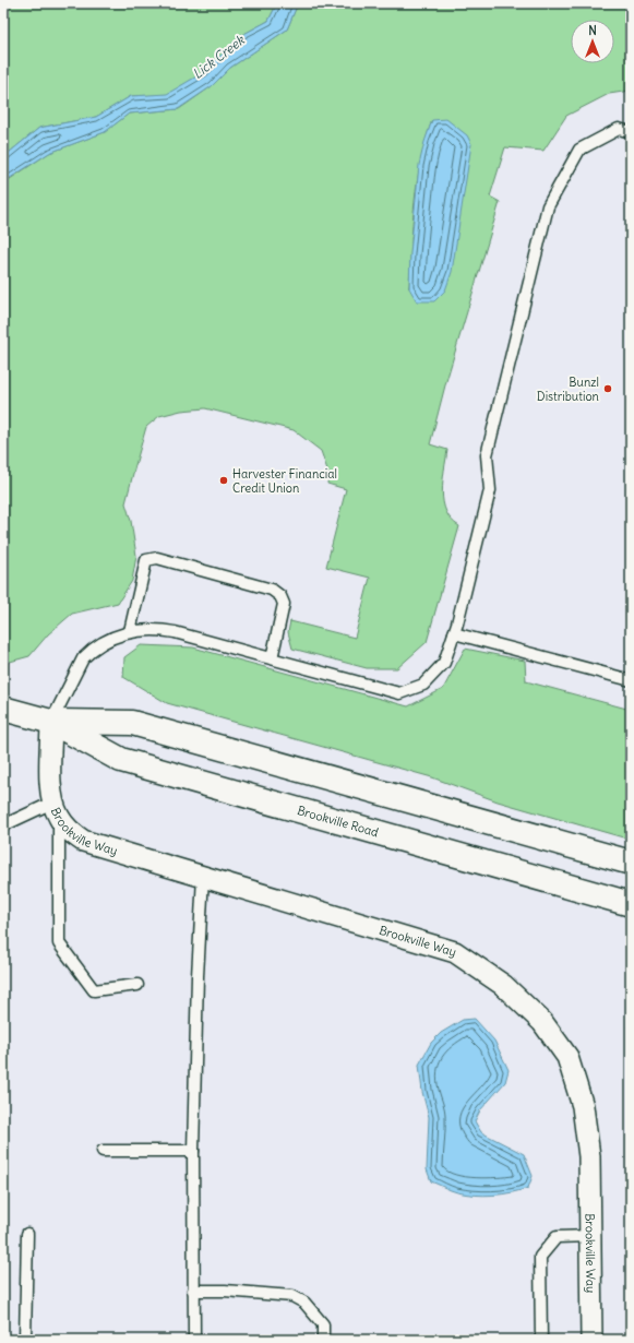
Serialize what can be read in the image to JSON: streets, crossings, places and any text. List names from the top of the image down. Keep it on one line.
{"streets":{"main road":["Brookville Road"],"street":["Brookville Way"]},"crossings":[["Brookville Road","Brookville Way"]],"water":["Lick Creek"],"places":["Bunzl Distribution","Harvester Financial Credit Union"],"north":"top"}
